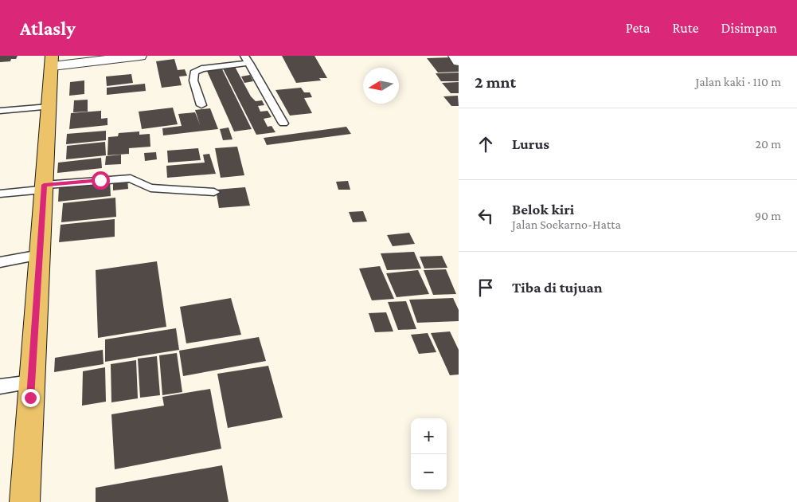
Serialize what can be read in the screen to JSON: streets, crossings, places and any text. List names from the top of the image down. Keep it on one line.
{"north":"left","page":{"header":"Atlasly","nav":["Peta","Rute","Disimpan"],"heading":["2 mnt","Jalan kaki · 110 m"],"list":[["Lurus","20 m"],["Belok kiri","Jalan Soekarno-Hatta","90 m"],"Tiba di tujuan"],"map_buttons":["+","−"]}}
